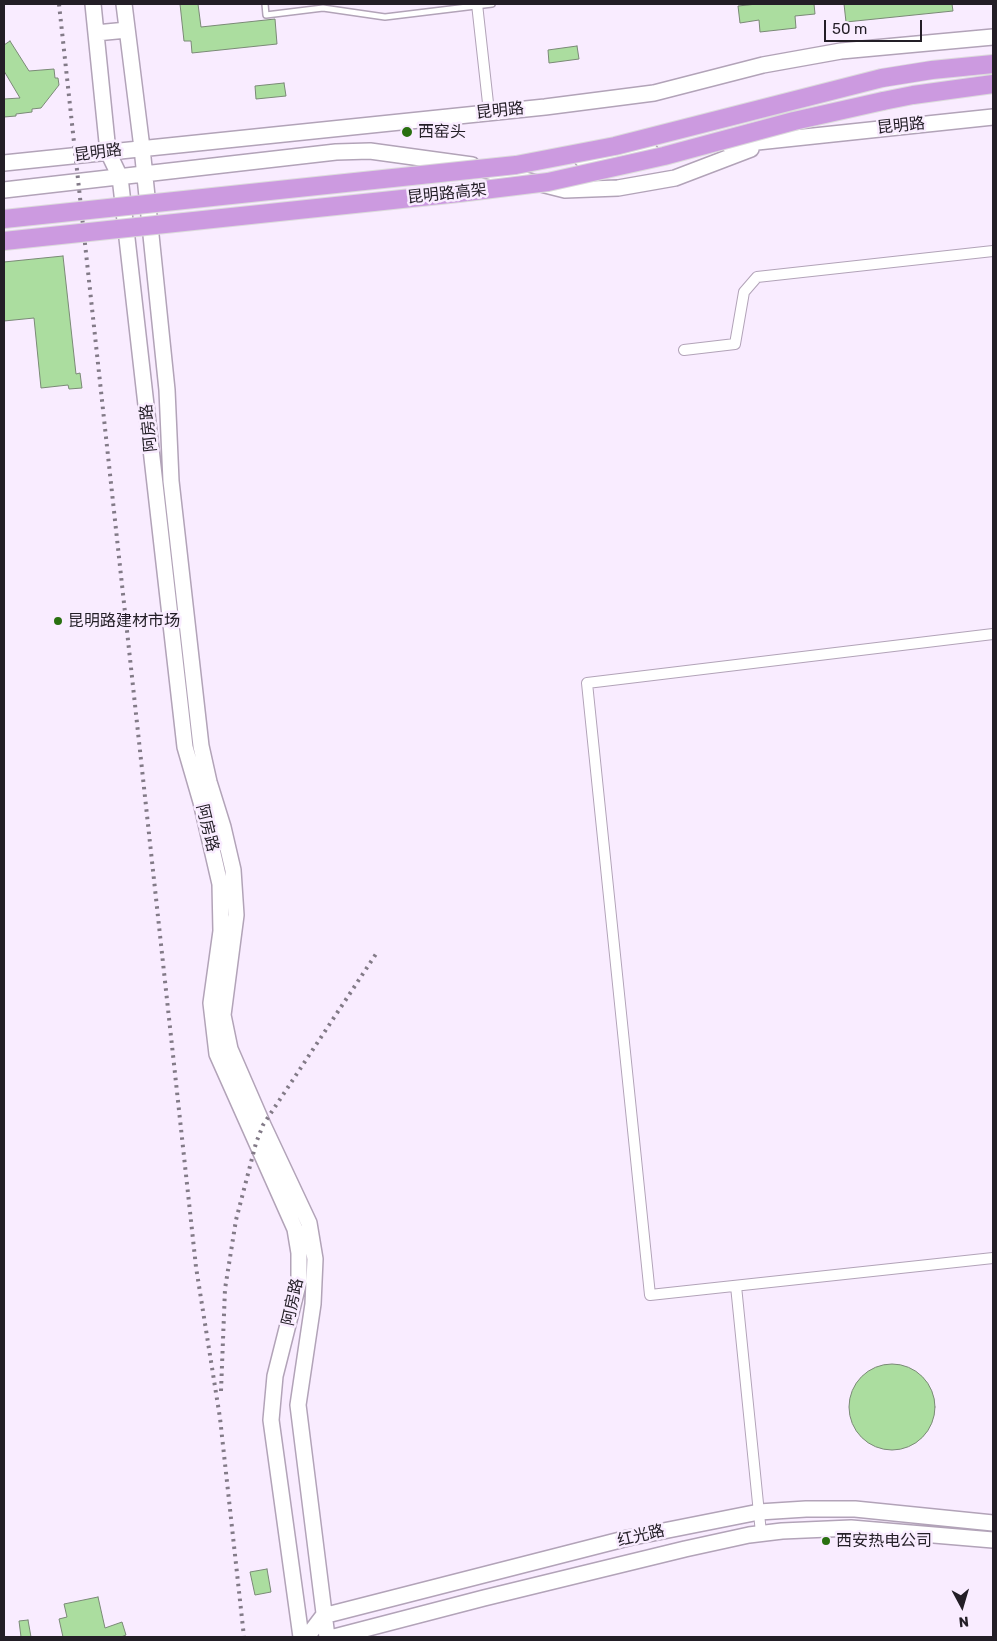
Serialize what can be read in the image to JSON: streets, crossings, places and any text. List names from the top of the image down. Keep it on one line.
{"streets":{"highway":["昆明路","昆明路高架"],"main road":["阿房路","红光路"]},"crossings":[["昆明路","昆明路高架"],["昆明路","阿房路"],["阿房路","红光路"]],"places":["西窑头","昆明路建材市场","西安热电公司"],"scale_bar":"50 m","north":"bottom"}
